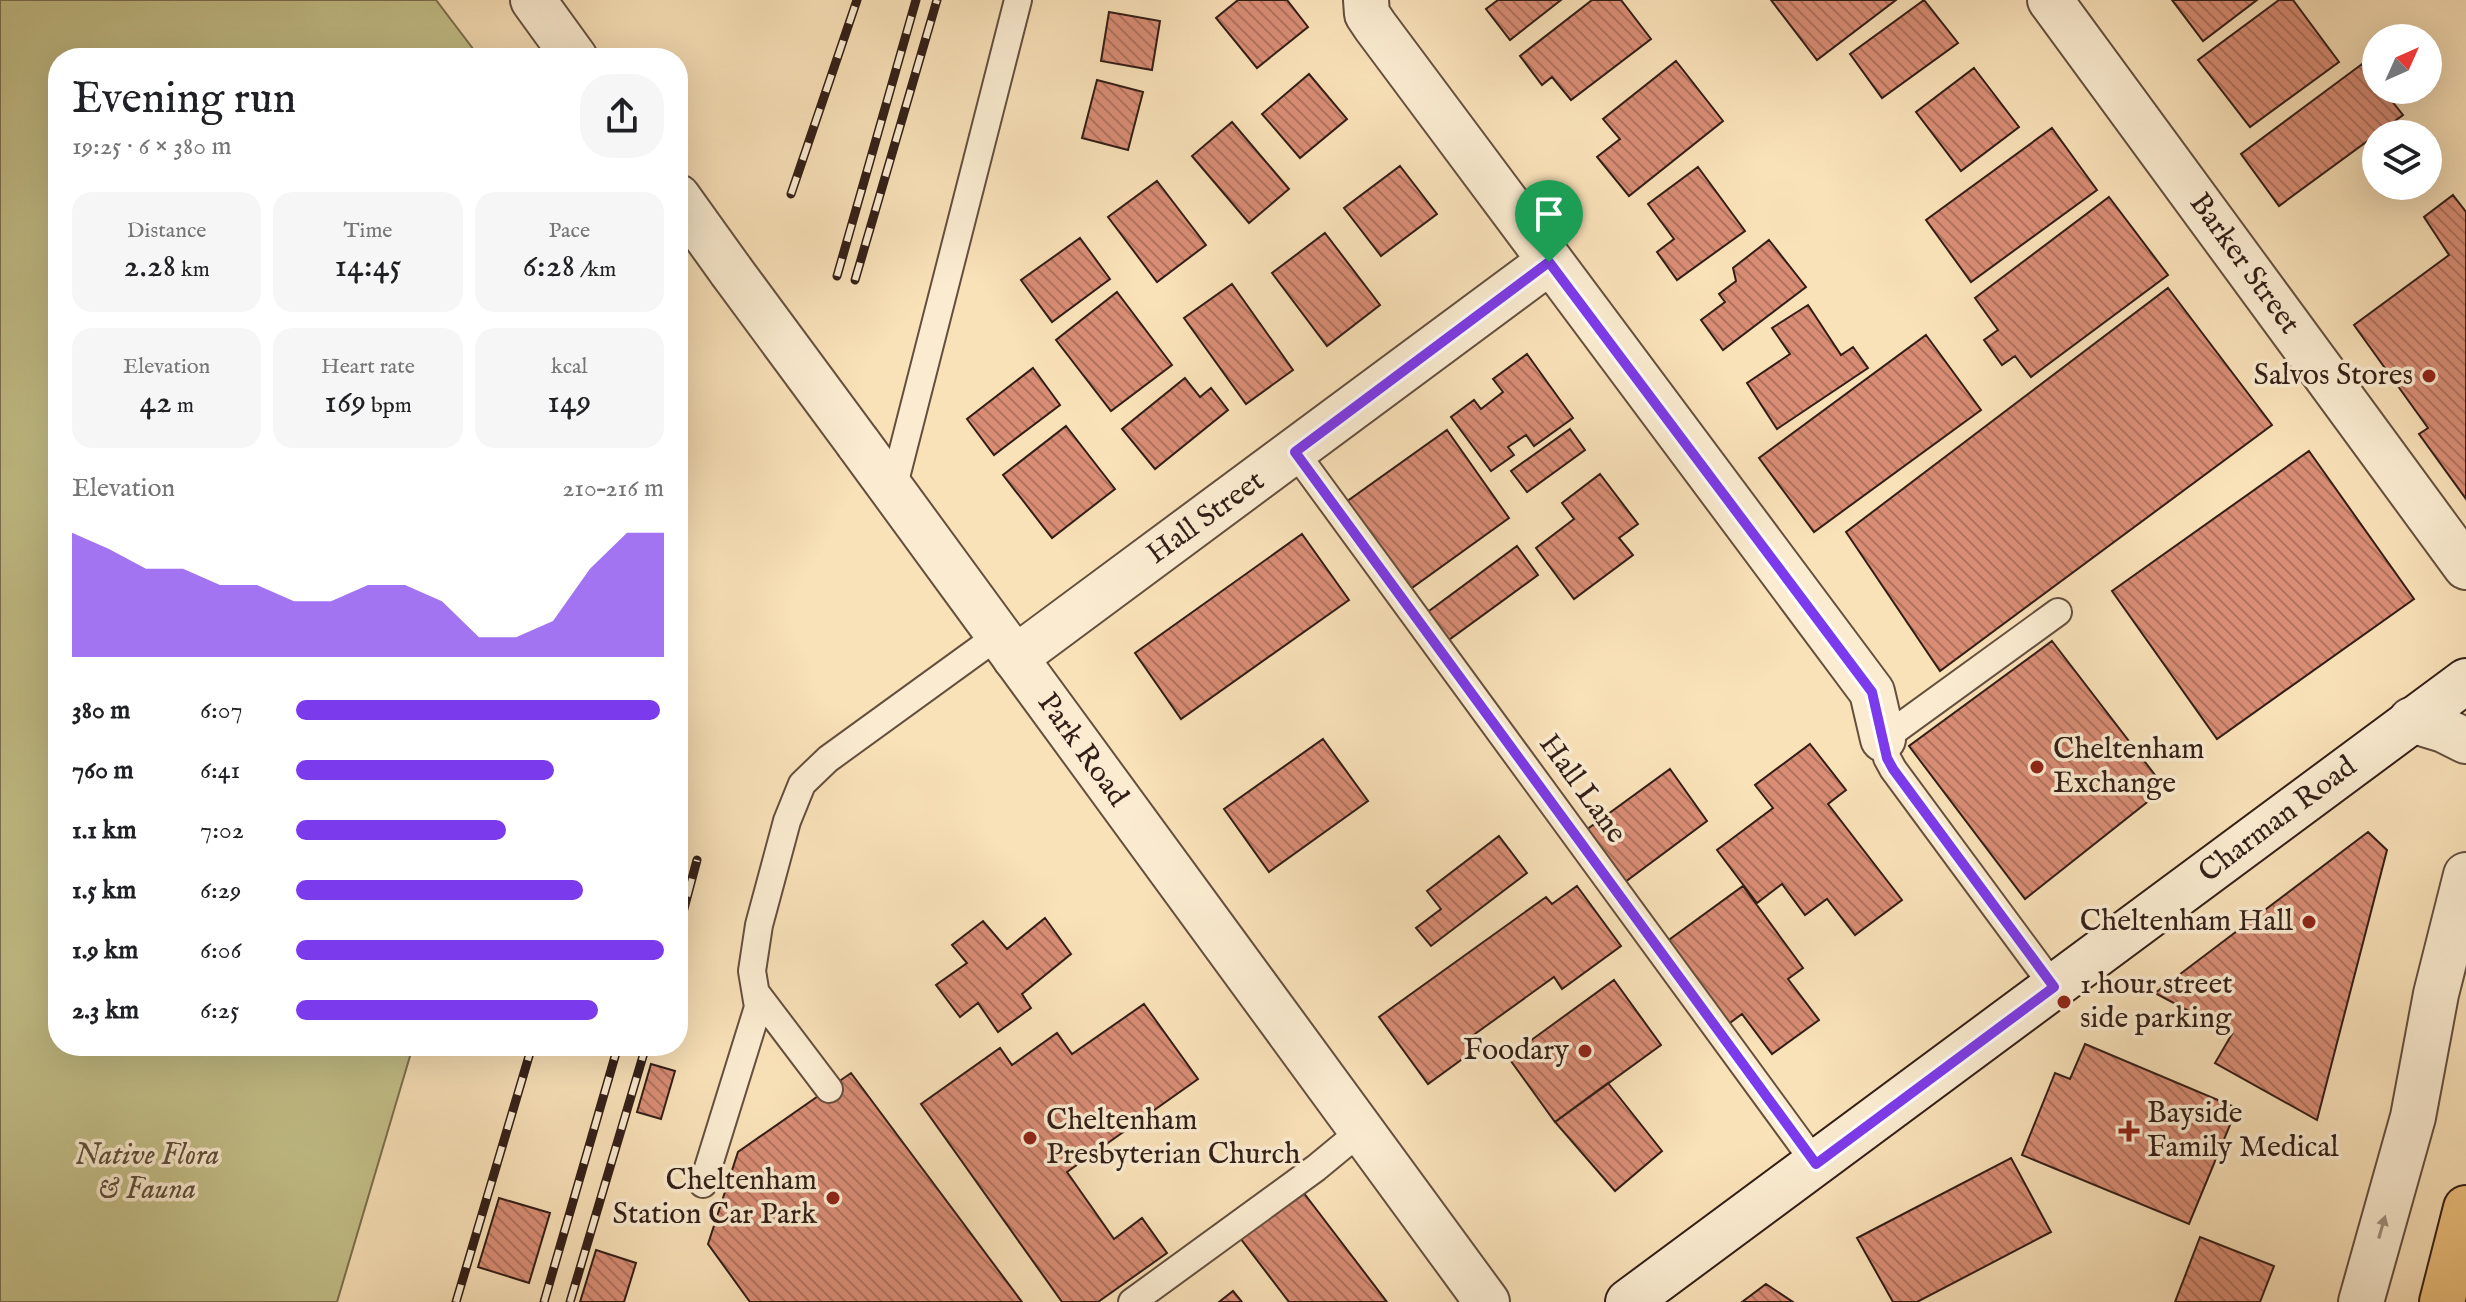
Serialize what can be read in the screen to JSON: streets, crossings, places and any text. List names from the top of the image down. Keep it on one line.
{"streets":{"street":["Barker Street","Hall Street","Park Road","Charman Road"],"lane":["Hall Lane"]},"crossings":[["Hall Street","Park Road"],["Hall Street","Hall Lane"],["Hall Lane","Charman Road"]],"parks":["Native Flora & Fauna"],"places":{"other":["Salvos Stores","Cheltenham Exchange","Cheltenham Hall","1 hour street side parking","Foodary","Cheltenham Presbyterian Church","Cheltenham Station Car Park"],"health":["Bayside Family Medical"]},"north":"top right","page":{"heading":["Evening run","19:25 · 6 × 380 m"],"stats":[["Distance","2.28 km"],["Time","14:45"],["Pace","6:28 /km"],["Elevation","42 m"],["Heart rate","169 bpm"],["kcal","149"]],"chart":["Elevation","210–216 m"],"list":[{"name":"380 m","note":"6:07"},{"name":"760 m","note":"6:41"},{"name":"1.1 km","note":"7:02"},{"name":"1.5 km","note":"6:29"},{"name":"1.9 km","note":"6:06"},{"name":"2.3 km","note":"6:25"}]}}
